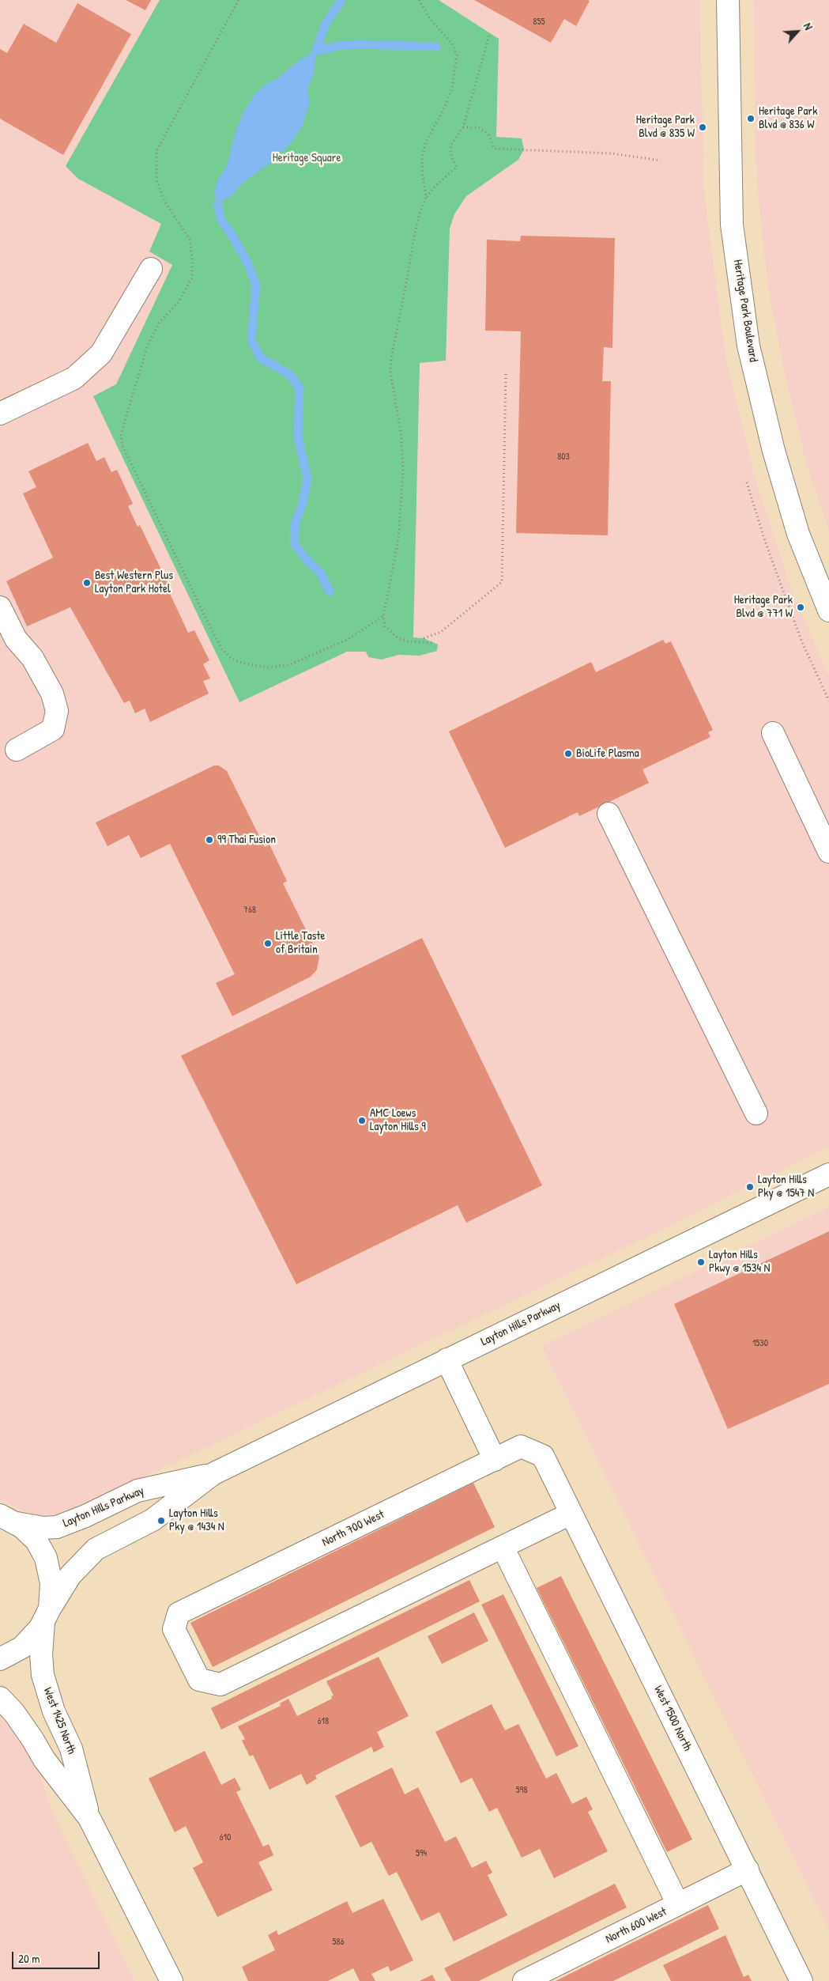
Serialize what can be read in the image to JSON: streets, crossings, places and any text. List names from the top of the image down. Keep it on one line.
{"streets":{"street":["Heritage Park Boulevard","Layton Hills Parkway","North 700 West","West 1500 North","West 1425 North","North 600 West"]},"crossings":[["Layton Hills Parkway","West 1425 North"],["North 700 West","West 1500 North"],["West 1500 North","North 600 West"]],"parks":["Heritage Square"],"places":["Heritage Park Blvd @ 836 W","Heritage Park Blvd @ 835 W","Best Western Plus Layton Park Hotel","Heritage Park Blvd @ 771 W","BioLife Plasma","99 Thai Fusion","Little Taste of Britain","AMC Loews Layton Hills 9","Layton Hills Pky @ 1547 N","Layton Hills Pkwy @ 1534 N","Layton Hills Pky @ 1434 N"],"house_numbers":["855","803","768","1530","618","598","610","594","586"],"scale_bar":"20 m","north":"top right"}
